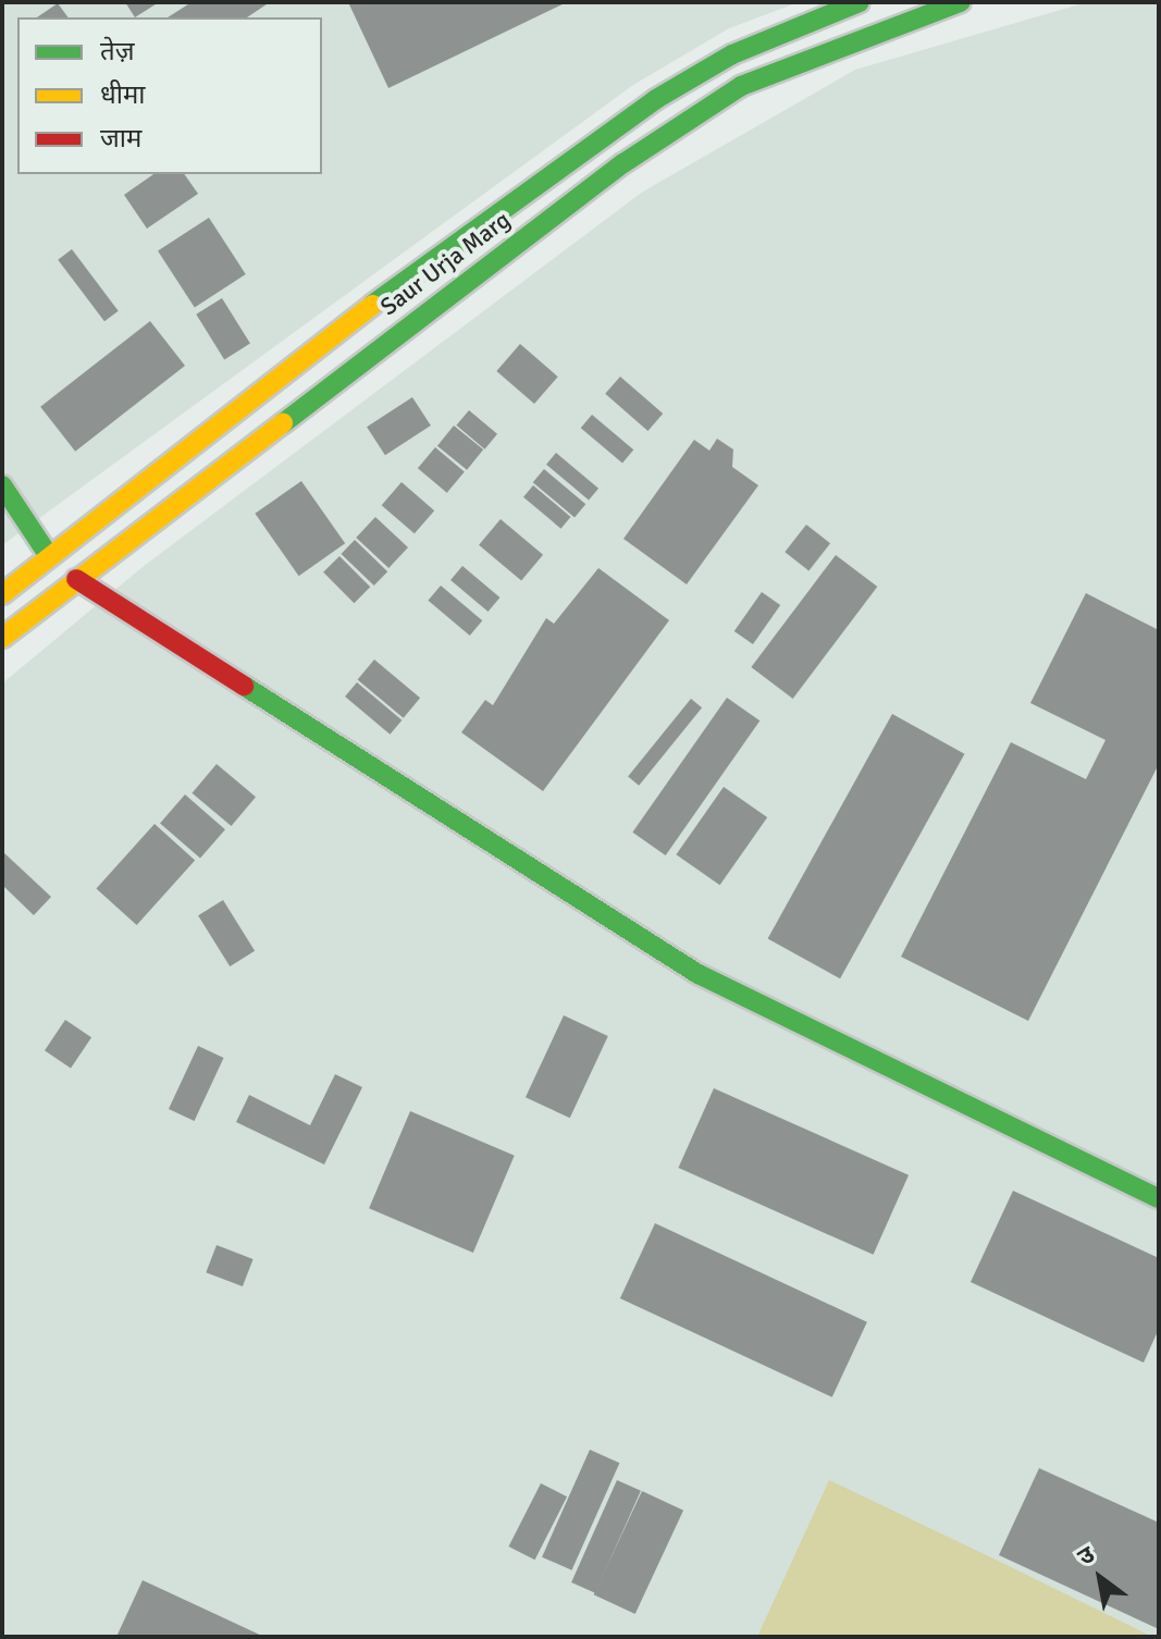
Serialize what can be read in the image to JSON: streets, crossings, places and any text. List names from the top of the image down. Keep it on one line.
{"streets":{"street":["Saur Urja Marg"]},"legend":["तेज़","धीमा","जाम"],"north":"top left"}
